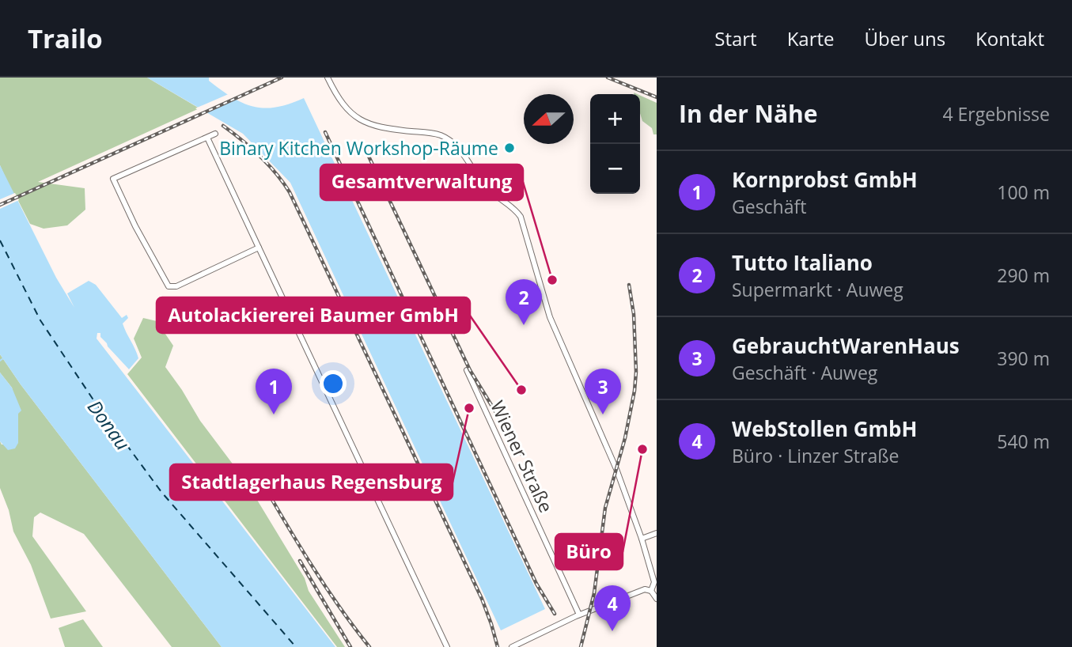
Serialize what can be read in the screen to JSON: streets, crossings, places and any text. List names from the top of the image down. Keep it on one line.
{"streets":{"street":["Wiener Straße"]},"water":["Donau"],"places":["Binary Kitchen Workshop-Räume","Gesamtverwaltung","Autolackiererei Baumer GmbH","Stadtlagerhaus Regensburg","Büro"],"north":"left","page":{"header":"Trailo","nav":["Start","Karte","Über uns","Kontakt"],"heading":["In der Nähe","4 Ergebnisse"],"map_buttons":["+","−"],"list":[{"mark":"1","name":"Kornprobst GmbH","note":"Geschäft","value":"100 m"},{"mark":"2","name":"Tutto Italiano","note":"Supermarkt · Auweg","value":"290 m"},{"mark":"3","name":"GebrauchtWarenHaus","note":"Geschäft · Auweg","value":"390 m"},{"mark":"4","name":"WebStollen GmbH","note":"Büro · Linzer Straße","value":"540 m"}],"pins":["2","1","3","4"]}}
